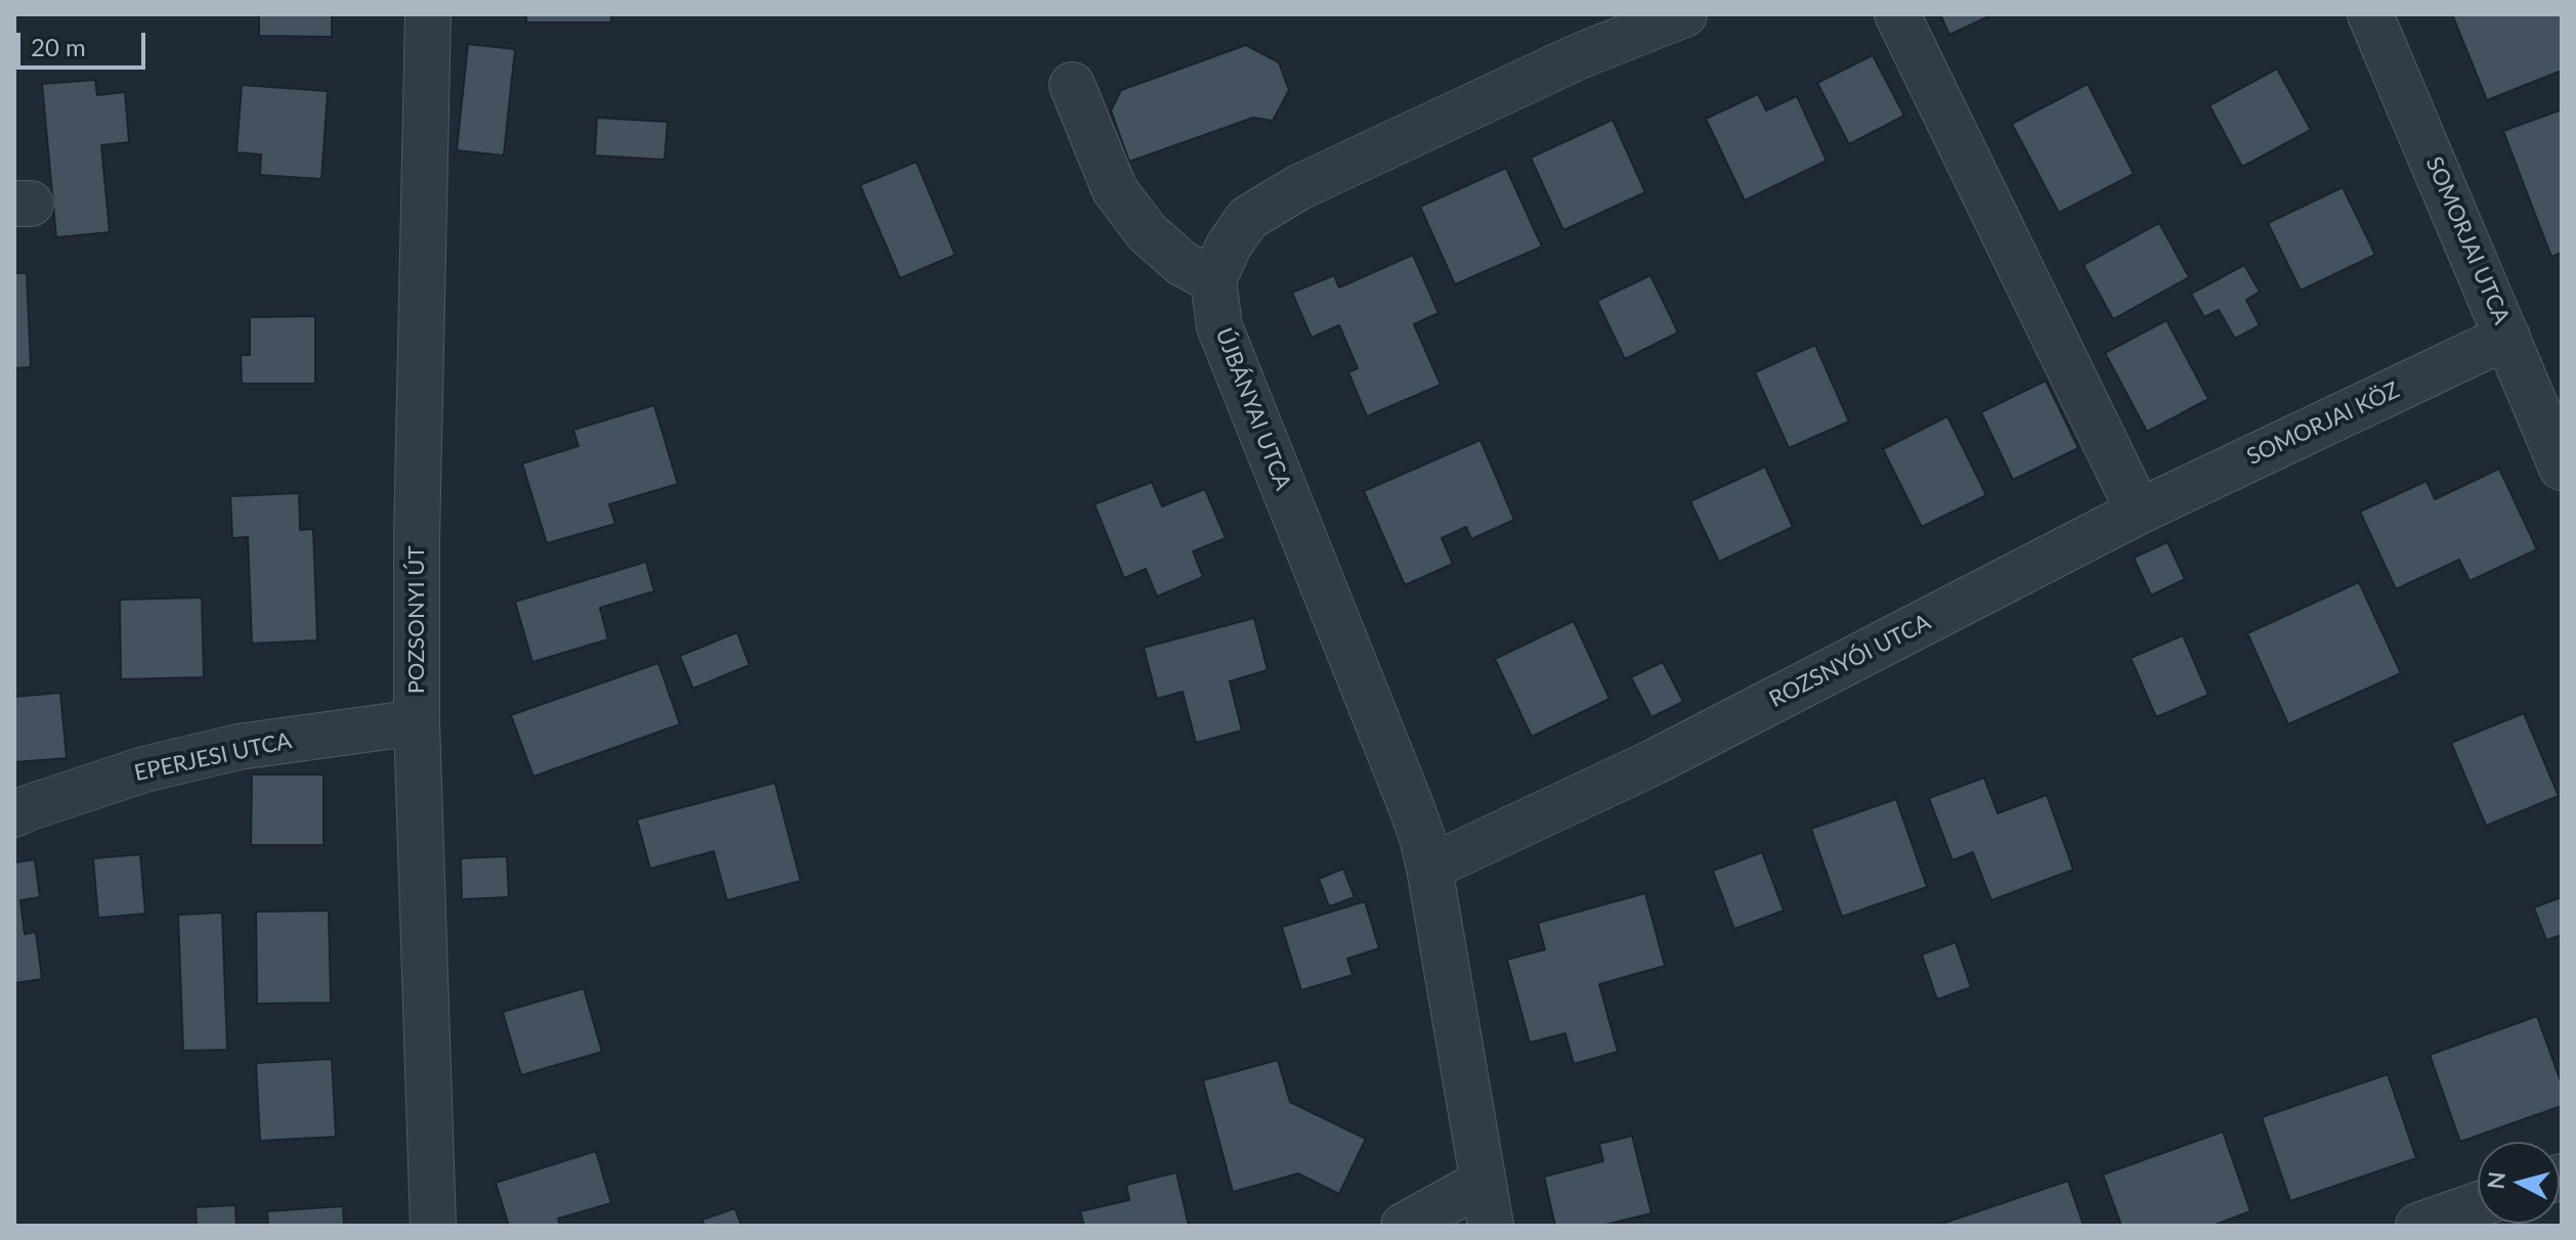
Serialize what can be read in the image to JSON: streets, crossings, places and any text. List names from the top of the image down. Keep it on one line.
{"streets":{"street":["SOMORJAI UTCA","ÚJBÁNYAI UTCA","SOMORJAI KÖZ","POZSONYI ÚT","ROZSNYÓI UTCA","EPERJESI UTCA"]},"crossings":[["SOMORJAI UTCA","SOMORJAI KÖZ"],["ÚJBÁNYAI UTCA","ROZSNYÓI UTCA"],["SOMORJAI KÖZ","ROZSNYÓI UTCA"],["POZSONYI ÚT","EPERJESI UTCA"]],"scale_bar":"20 m","north":"left"}
